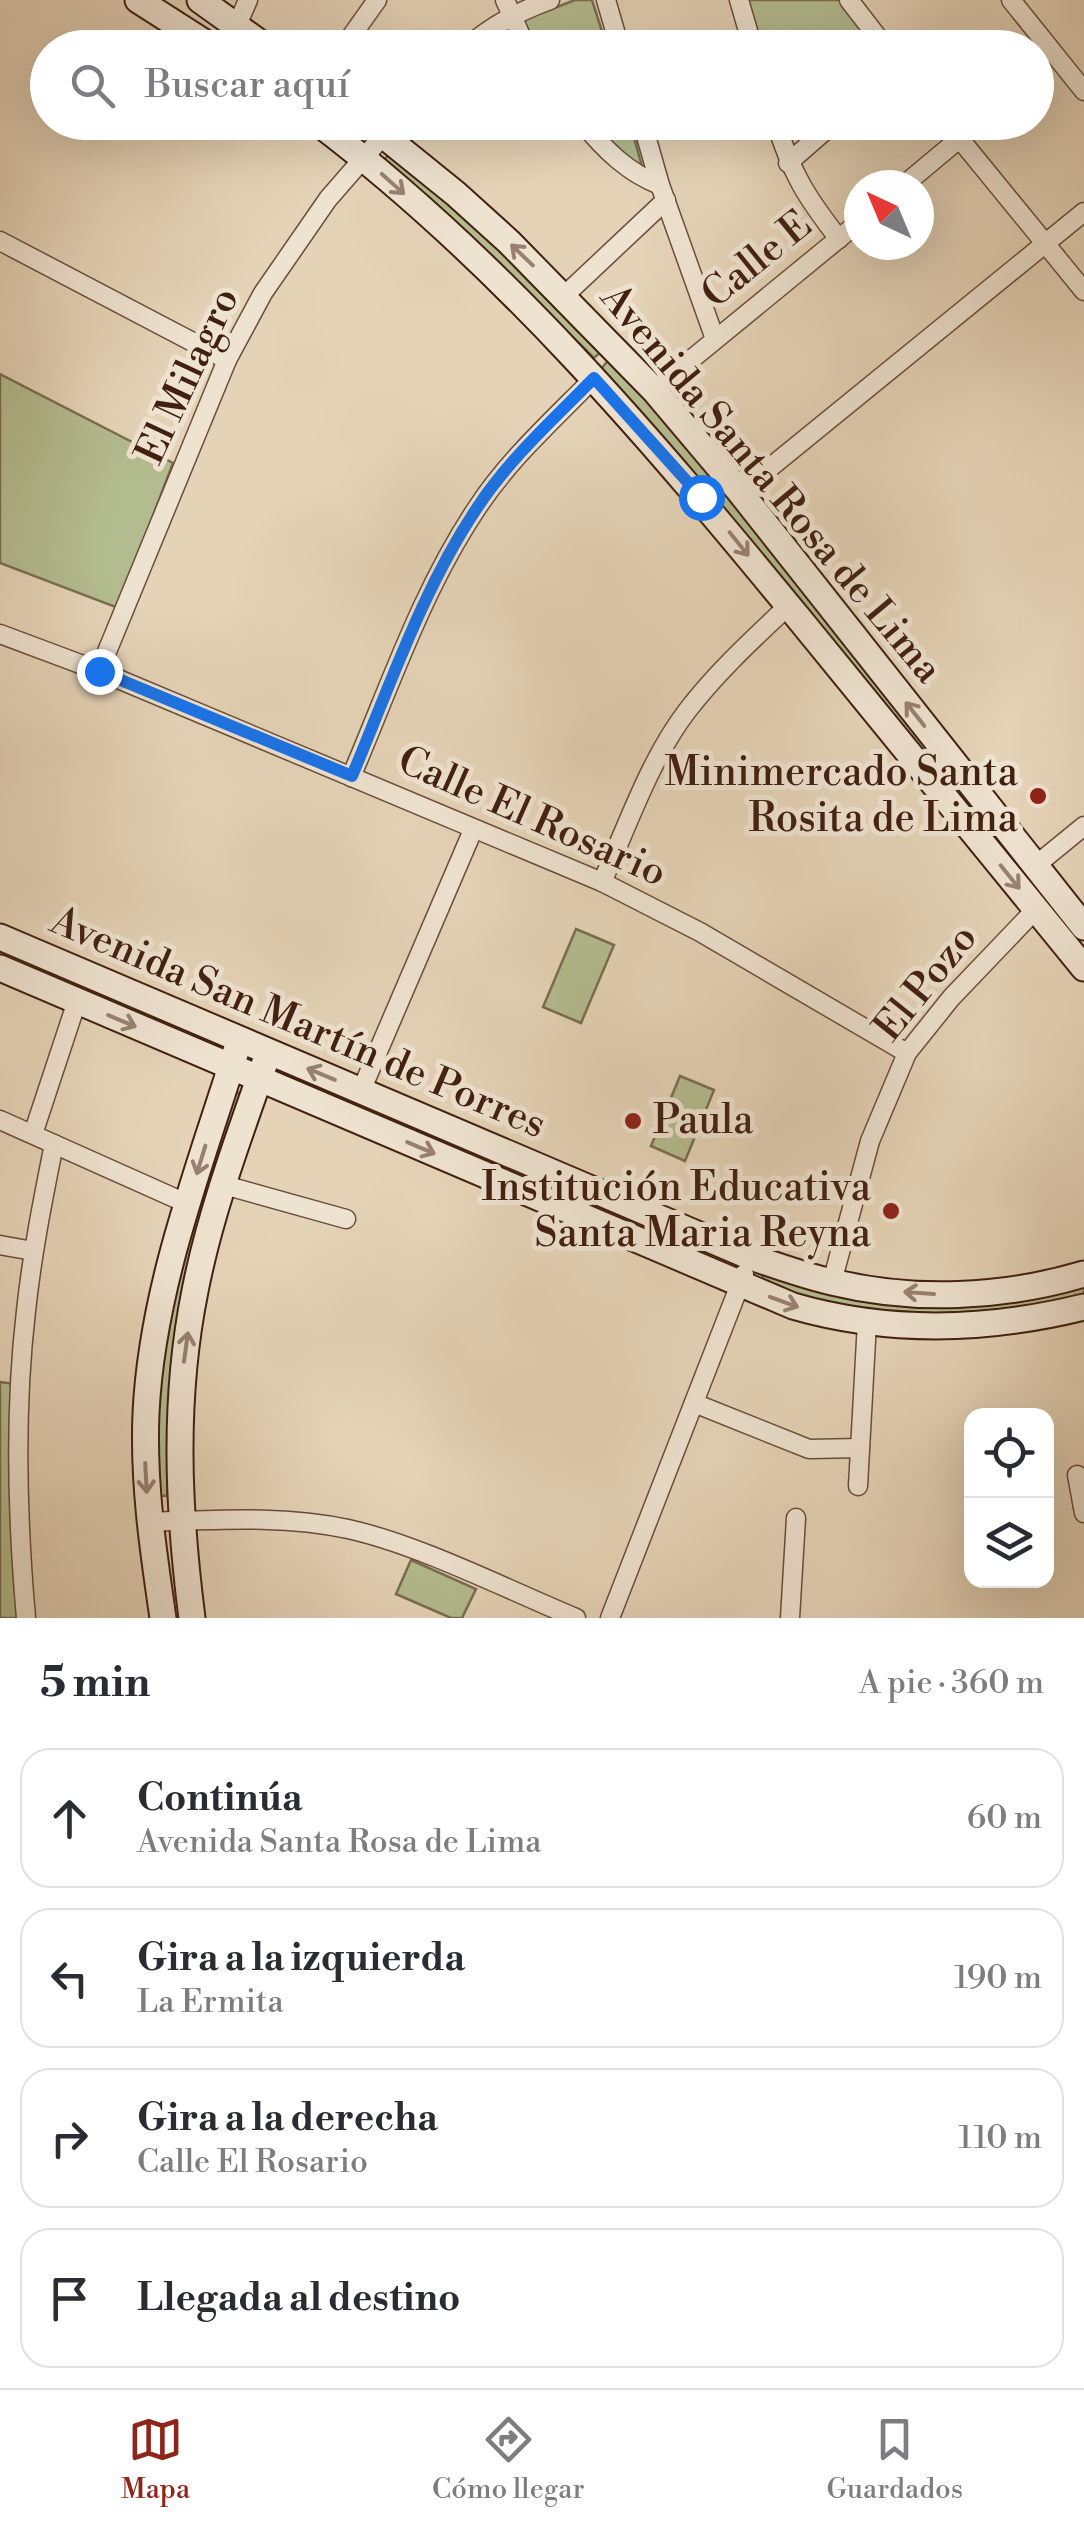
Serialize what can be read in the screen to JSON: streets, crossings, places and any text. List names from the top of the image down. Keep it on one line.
{"streets":{"main road":["Avenida Santa Rosa de Lima","Avenida San Martín de Porres"],"street":["Calle E","El Milagro","Calle El Rosario","El Pozo"]},"crossings":[["Calle E","Avenida Santa Rosa de Lima"],["El Milagro","Avenida Santa Rosa de Lima"],["El Milagro","Calle El Rosario"],["Avenida Santa Rosa de Lima","El Pozo"],["Calle El Rosario","El Pozo"],["El Pozo","Avenida San Martín de Porres"]],"places":["Minimercado Santa Rosita de Lima","Paula","Institución Educativa Santa Maria Reyna"],"north":"top left","page":{"search":"Buscar aquí","heading":["5 min","A pie · 360 m"],"list":[["Continúa","Avenida Santa Rosa de Lima","60 m"],["Gira a la izquierda","La Ermita","190 m"],["Gira a la derecha","Calle El Rosario","110 m"],"Llegada al destino"],"nav":["Mapa","Cómo llegar","Guardados"]}}
